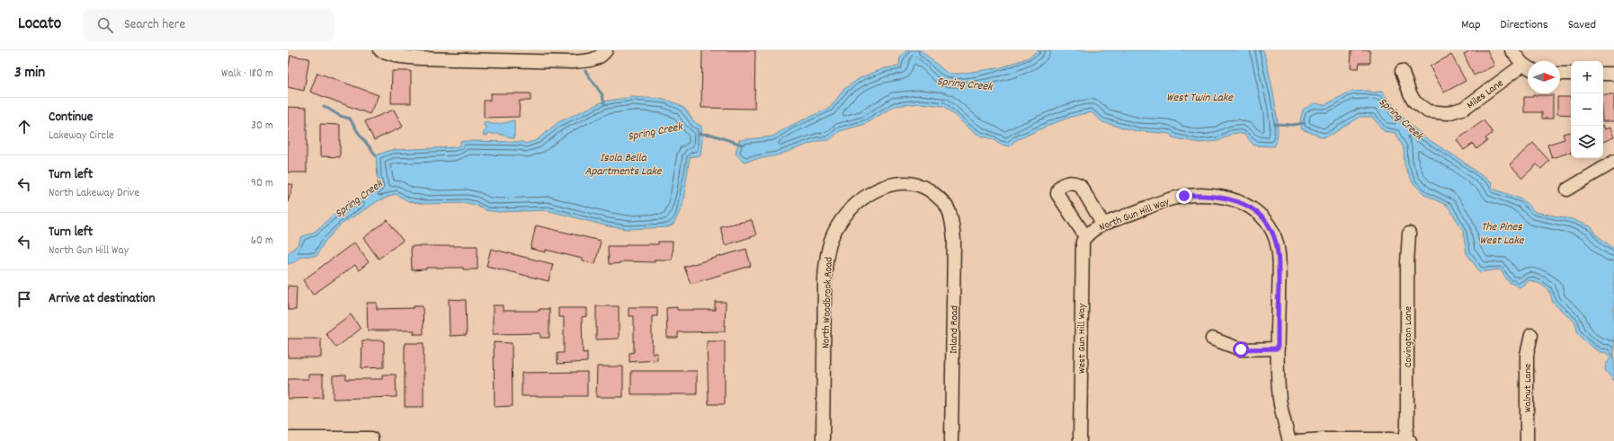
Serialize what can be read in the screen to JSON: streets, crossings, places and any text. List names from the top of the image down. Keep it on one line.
{"streets":{"street":["Miles Lane","North Gun Hill Way","North Woodbrook Road","Inland Road","Covington Lane","West Gun Hill Way","Walnut Lane"]},"crossings":[["North Gun Hill Way","West Gun Hill Way"],["North Woodbrook Road","Inland Road"]],"water":["Spring Creek","West Twin Lake","Isola Bella Apartments Lake","The Pines West Lake"],"north":"right","page":{"header":"Locato","search":"Search here","nav":["Map","Directions","Saved"],"heading":["3 min","Walk · 180 m"],"map_buttons":["+","−"],"list":[["Continue","Lakeway Circle","30 m"],["Turn left","North Lakeway Drive","90 m"],["Turn left","North Gun Hill Way","60 m"],"Arrive at destination"]}}
